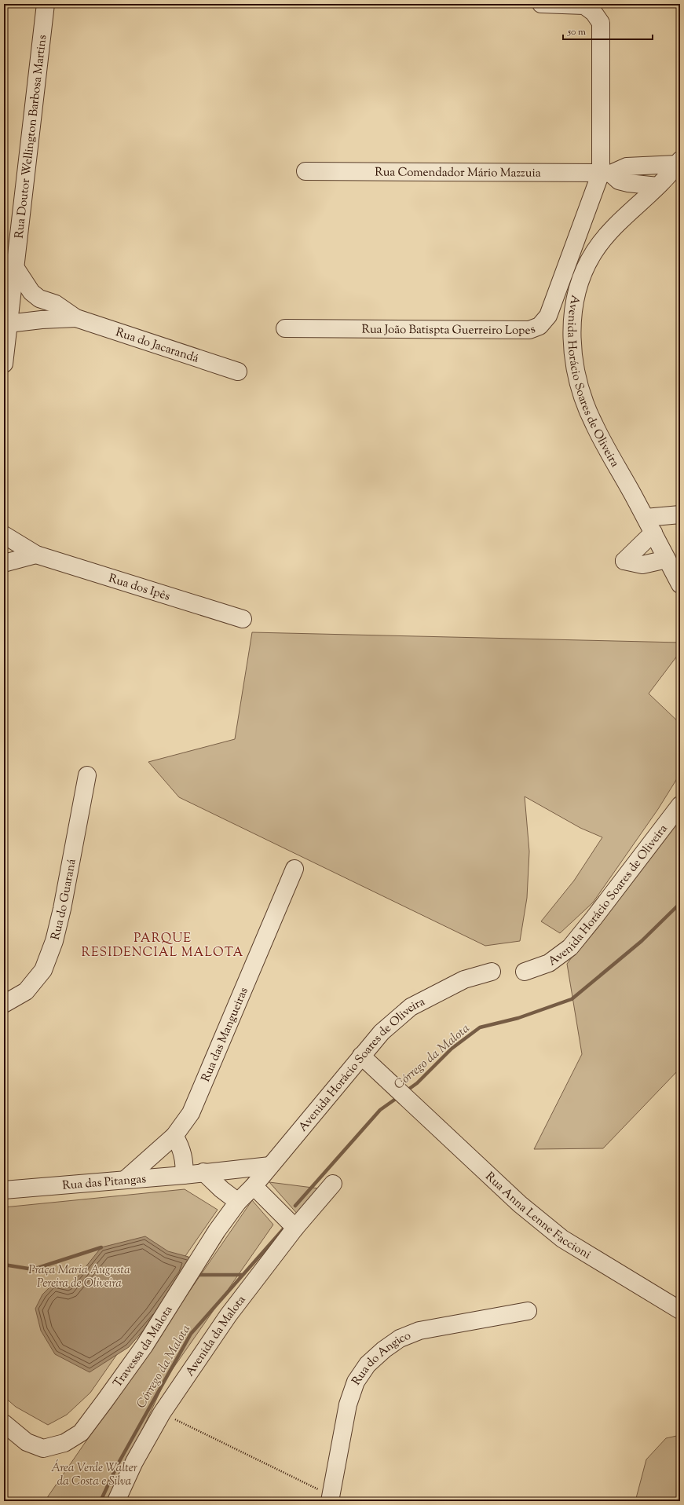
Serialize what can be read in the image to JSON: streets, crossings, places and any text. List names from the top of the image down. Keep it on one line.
{"streets":{"street":["Rua Doutor Wellington Barbosa Martins","Rua Comendador Mário Mazzuia","Rua João Batispta Guerreiro Lopes","Rua do Jacarandá","Avenida Horácio Soares de Oliveira","Rua dos Ipês","Rua do Guaraná","Rua das Mangueiras","Rua das Pitangas","Rua Anna Lenne Faccioni","Avenida da Malota","Travessa da Malota","Rua do Angico"]},"crossings":[["Rua Doutor Wellington Barbosa Martins","Rua do Jacarandá"],["Rua Comendador Mário Mazzuia","Rua João Batispta Guerreiro Lopes"],["Rua Comendador Mário Mazzuia","Avenida Horácio Soares de Oliveira"],["Avenida Horácio Soares de Oliveira","Rua das Pitangas"],["Avenida Horácio Soares de Oliveira","Rua Anna Lenne Faccioni"],["Avenida Horácio Soares de Oliveira","Travessa da Malota"],["Rua das Mangueiras","Rua das Pitangas"]],"districts":["PARQUE RESIDENCIAL MALOTA"],"water":["Córrego da Malota"],"parks":["Praça Maria Augusta Pereira de Oliveira","Área Verde Walter da Costa e Silva"],"scale_bar":"50 m"}
